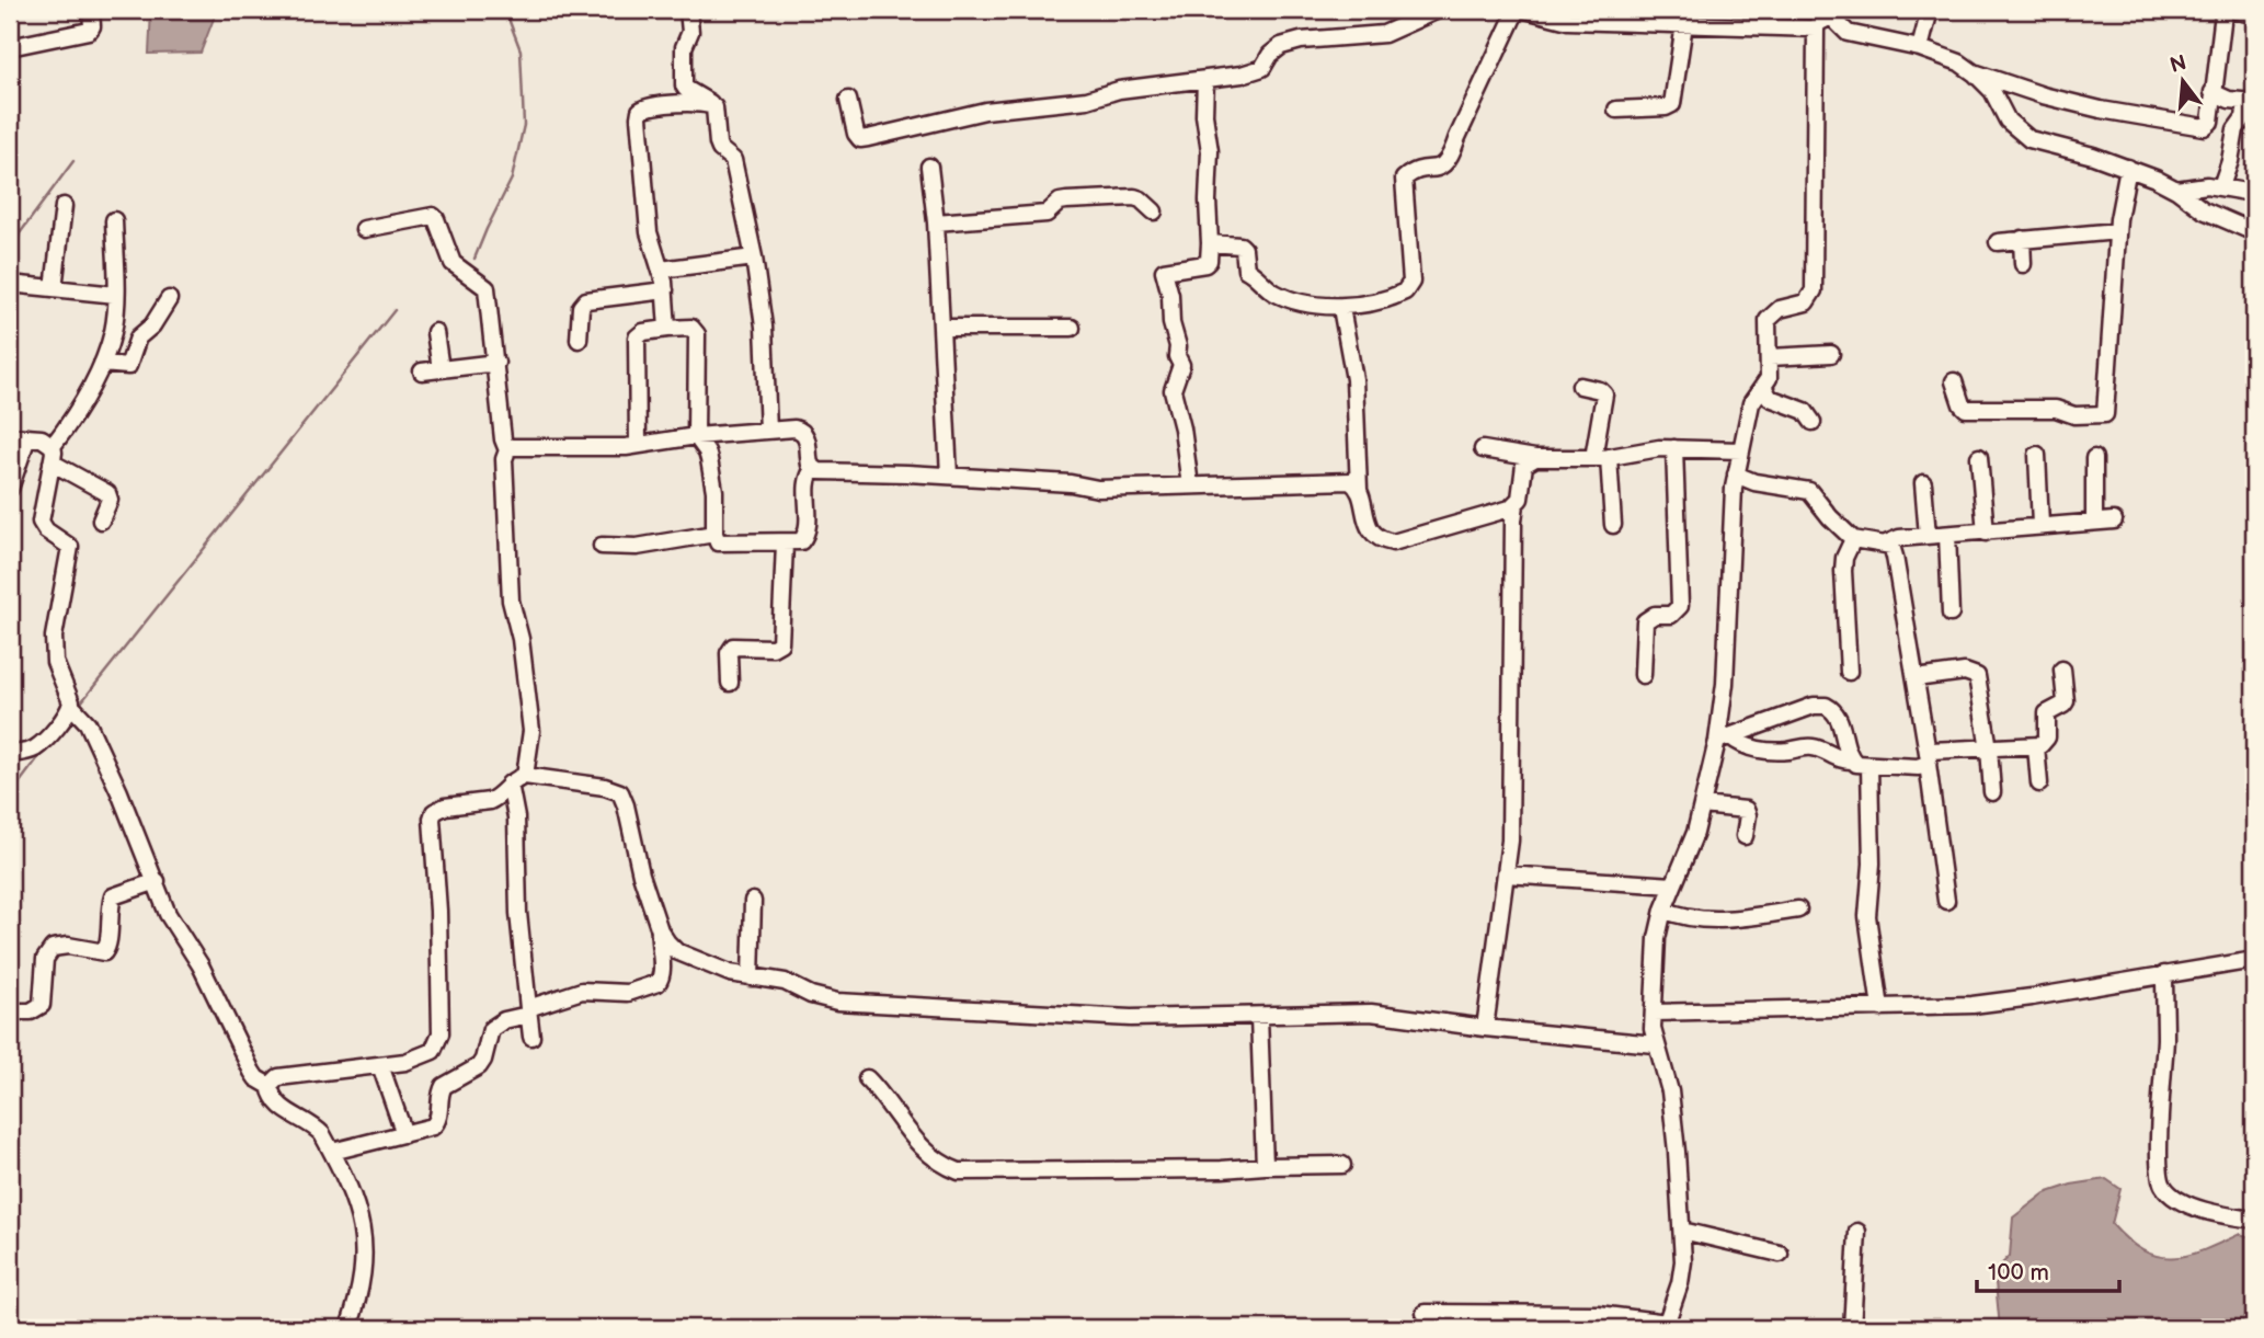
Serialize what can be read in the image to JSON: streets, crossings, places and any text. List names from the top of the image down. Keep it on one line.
{"scale_bar":"100 m","north":"top"}
